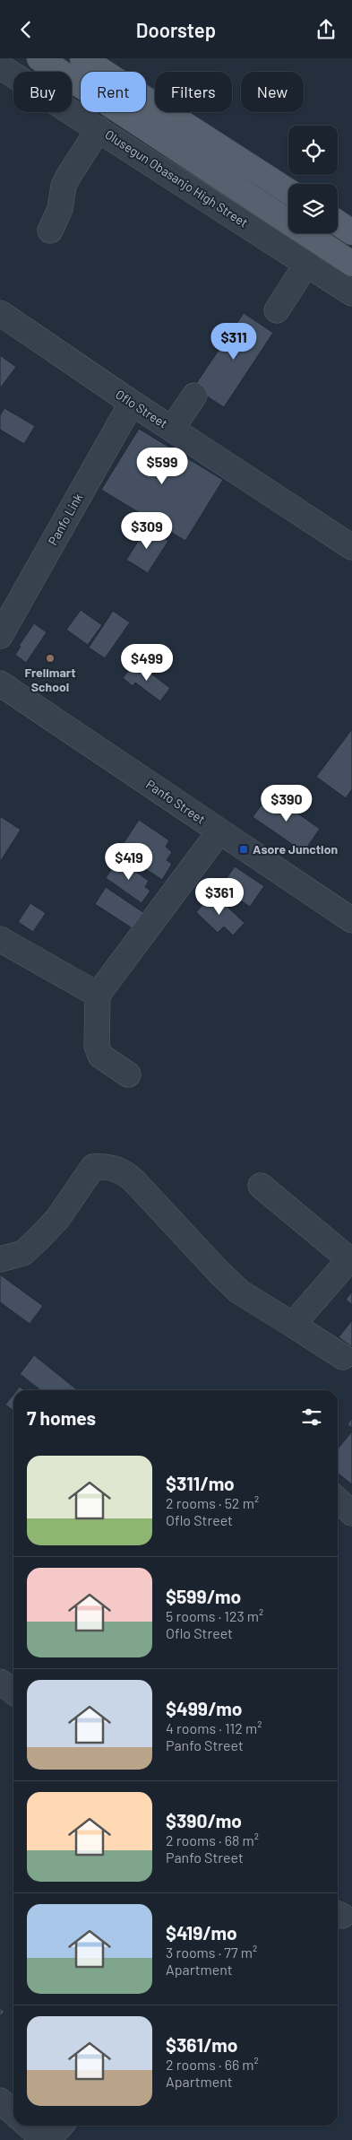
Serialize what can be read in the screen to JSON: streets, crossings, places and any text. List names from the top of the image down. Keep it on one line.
{"streets":{"main road":["Olusegun Obasanjo High Street"],"street":["Oflo Street","Panfo Link","Panfo Street"]},"crossings":[["Oflo Street","Panfo Link"]],"places":{"other":["Frelimart School"],"transit":["Asore Junction"]},"page":{"header":"Doorstep","chip":["Buy","Rent","Filters","New"],"price":["$311","$599","$309","$499","$390","$419","$361"],"heading":"7 homes","list":[{"name":"$311/mo","note":"2 rooms · 52 m² · Oflo Street"},{"name":"$599/mo","note":"5 rooms · 123 m² · Oflo Street"},{"name":"$499/mo","note":"4 rooms · 112 m² · Panfo Street"},{"name":"$390/mo","note":"2 rooms · 68 m² · Panfo Street"},{"name":"$419/mo","note":"3 rooms · 77 m² · Apartment"},{"name":"$361/mo","note":"2 rooms · 66 m² · Apartment"}]}}
